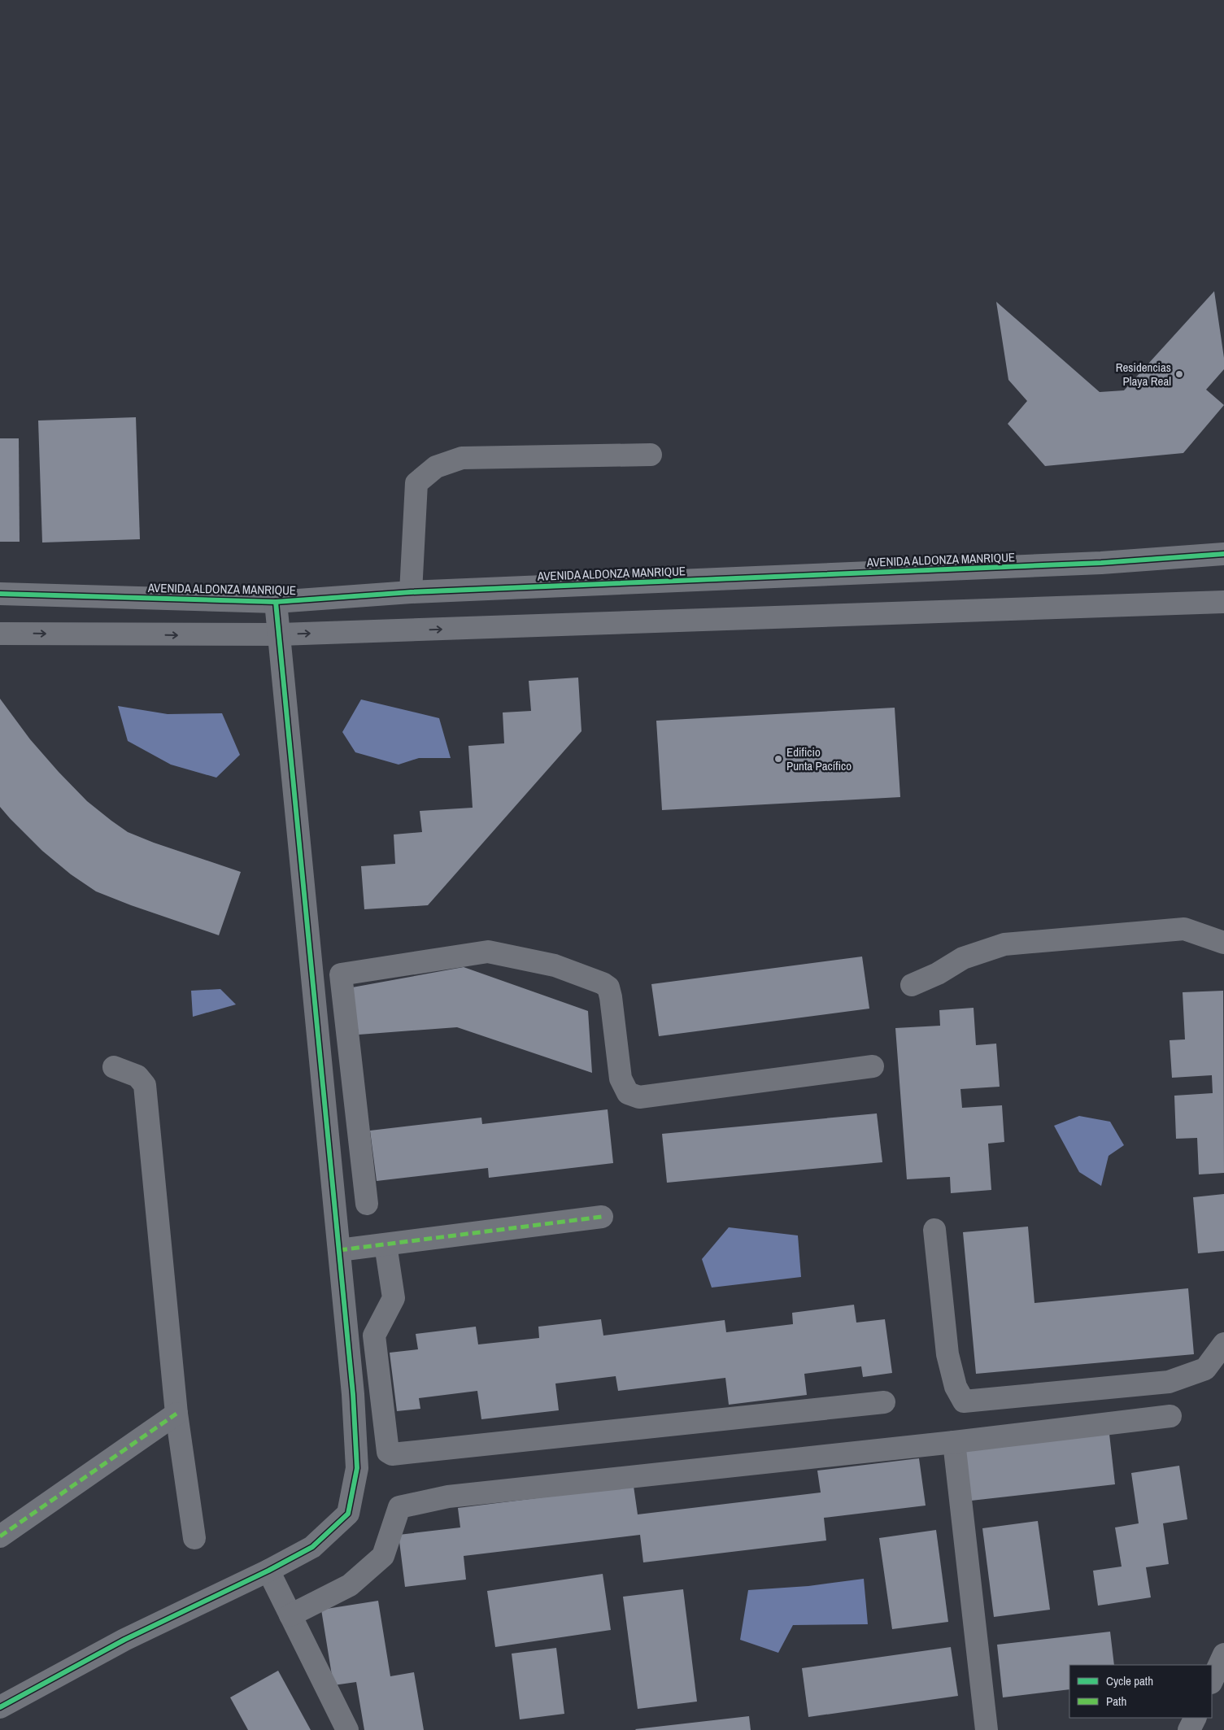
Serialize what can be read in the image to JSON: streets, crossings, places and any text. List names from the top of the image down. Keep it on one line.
{"streets":{"street":["AVENIDA ALDONZA MANRIQUE"]},"places":["Residencias Playa Real","Edificio Punta Pacífico"],"legend":["Cycle path","Path"]}
